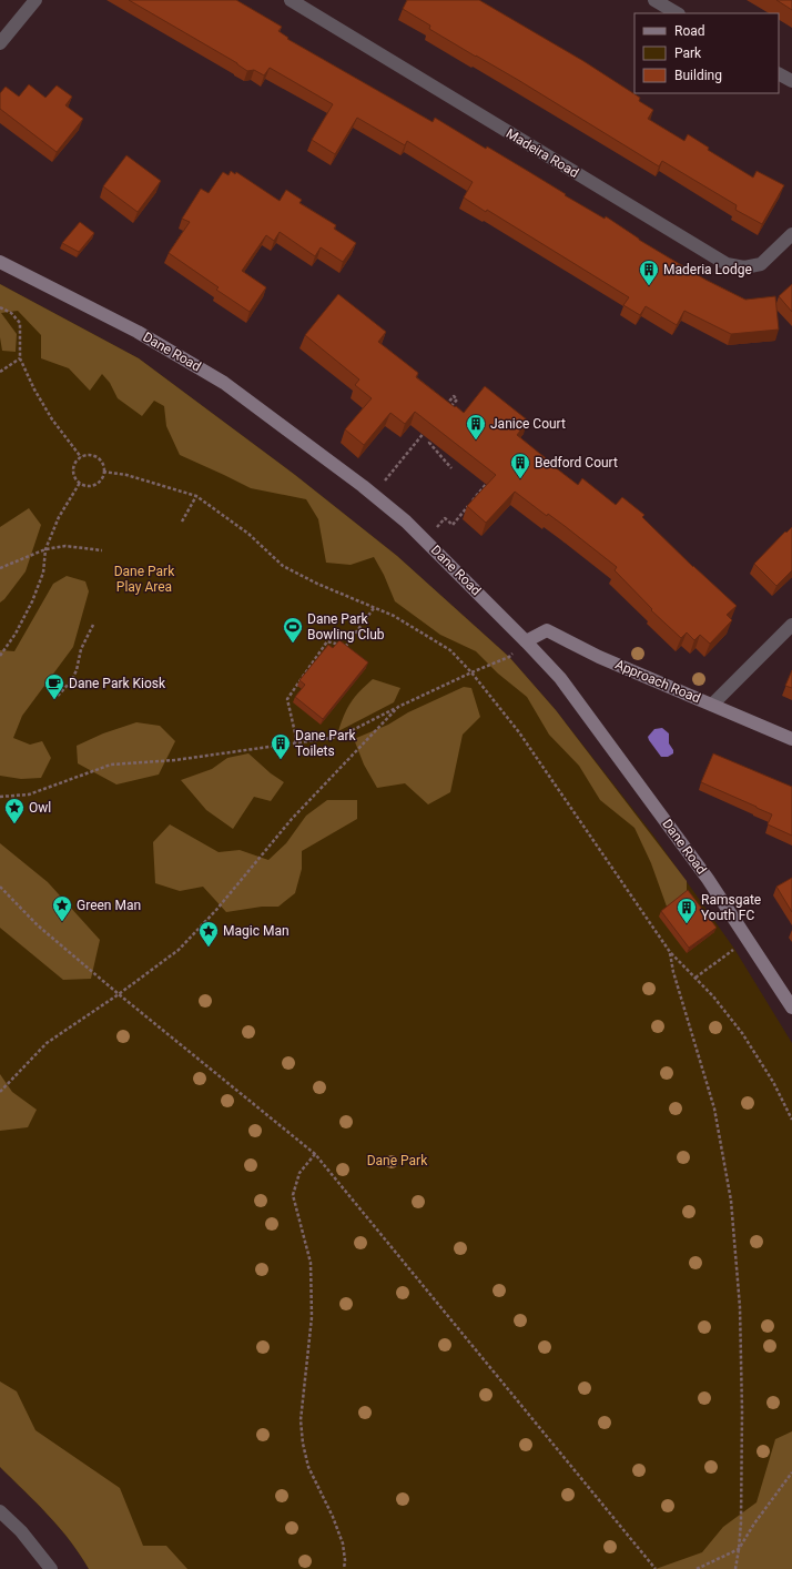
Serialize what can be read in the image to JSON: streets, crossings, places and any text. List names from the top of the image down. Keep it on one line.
{"streets":{"street":["Madeira Road","Dane Road","Approach Road"]},"crossings":[["Dane Road","Approach Road"]],"parks":["Dane Park Play Area","Dane Park"],"places":{"building":["Maderia Lodge","Janice Court","Bedford Court","Dane Park Toilets","Ramsgate Youth FC"],"sports":["Dane Park Bowling Club"],"cafe":["Dane Park Kiosk"],"place":["Owl","Green Man","Magic Man"]},"legend":["Road","Park","Building"]}
